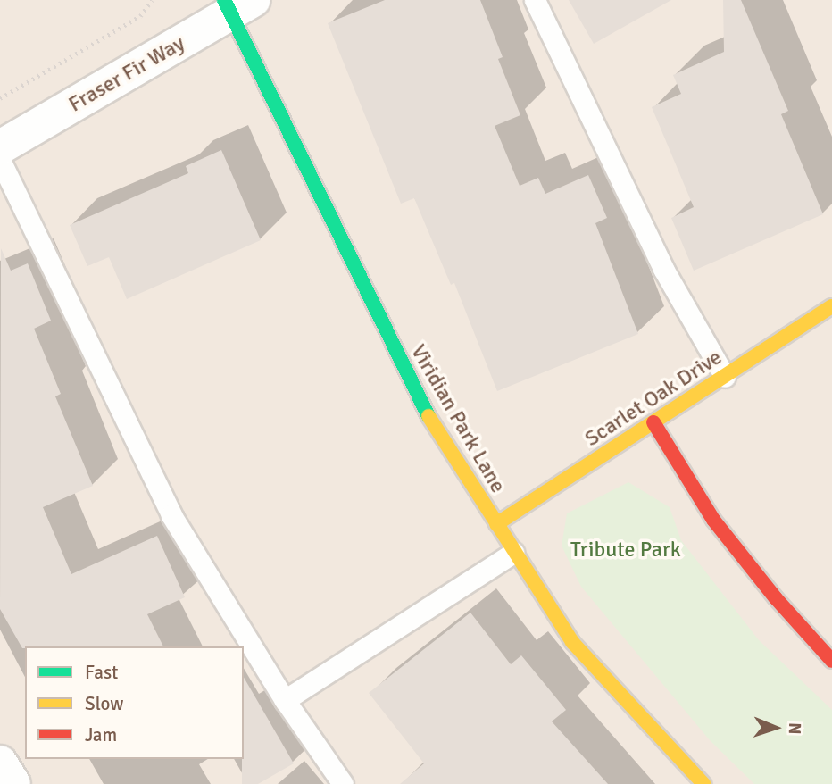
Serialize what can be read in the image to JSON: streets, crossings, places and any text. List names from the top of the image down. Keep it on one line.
{"streets":{"street":["Fraser Fir Way","Scarlet Oak Drive","Viridian Park Lane"]},"crossings":[["Fraser Fir Way","Viridian Park Lane"],["Scarlet Oak Drive","Viridian Park Lane"]],"parks":["Tribute Park"],"legend":["Fast","Slow","Jam"],"north":"right"}
